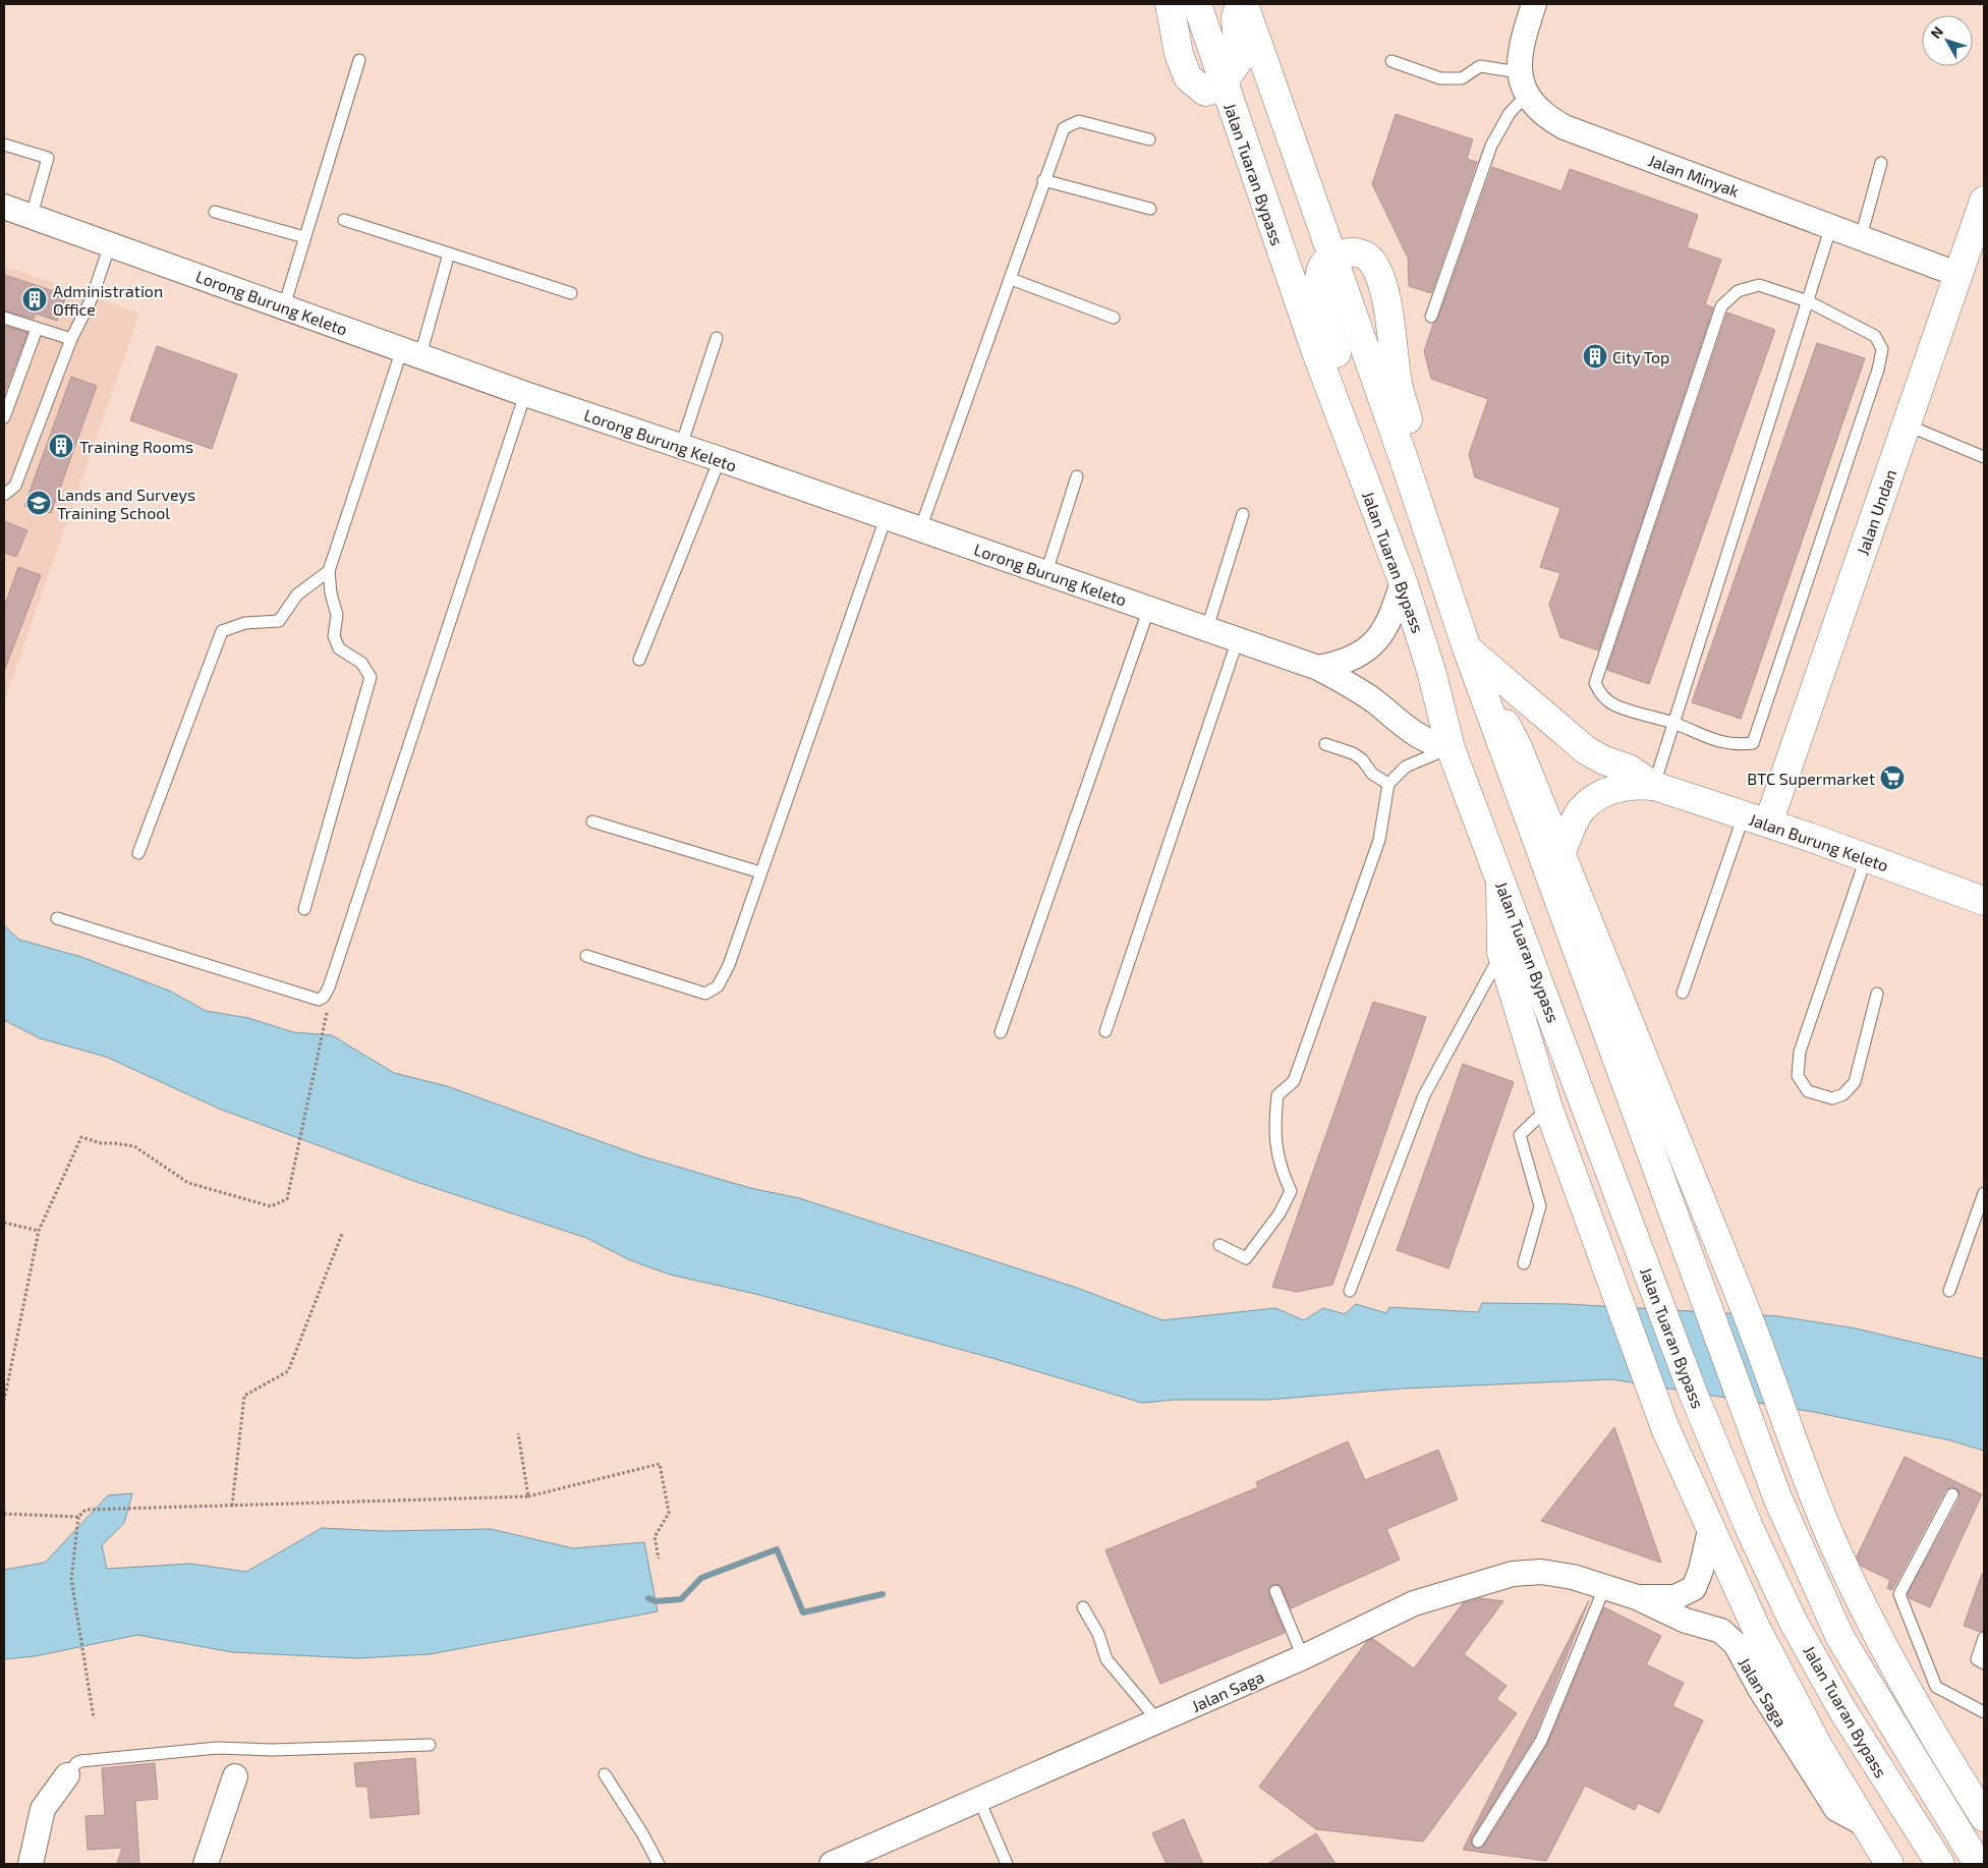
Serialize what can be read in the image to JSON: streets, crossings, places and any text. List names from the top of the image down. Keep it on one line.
{"streets":{"main road":["Jalan Tuaran Bypass","Jalan Undan","Jalan Burung Keleto"],"street":["Jalan Minyak","Lorong Burung Keleto","Jalan Saga"]},"crossings":[["Jalan Tuaran Bypass","Lorong Burung Keleto"],["Jalan Tuaran Bypass","Jalan Burung Keleto"],["Jalan Minyak","Jalan Undan"],["Jalan Undan","Jalan Burung Keleto"]],"places":{"building":["Administration Office","City Top","Training Rooms"],"school or university":["Lands and Surveys Training School"],"supermarket":["BTC Supermarket"]},"north":"top left"}
